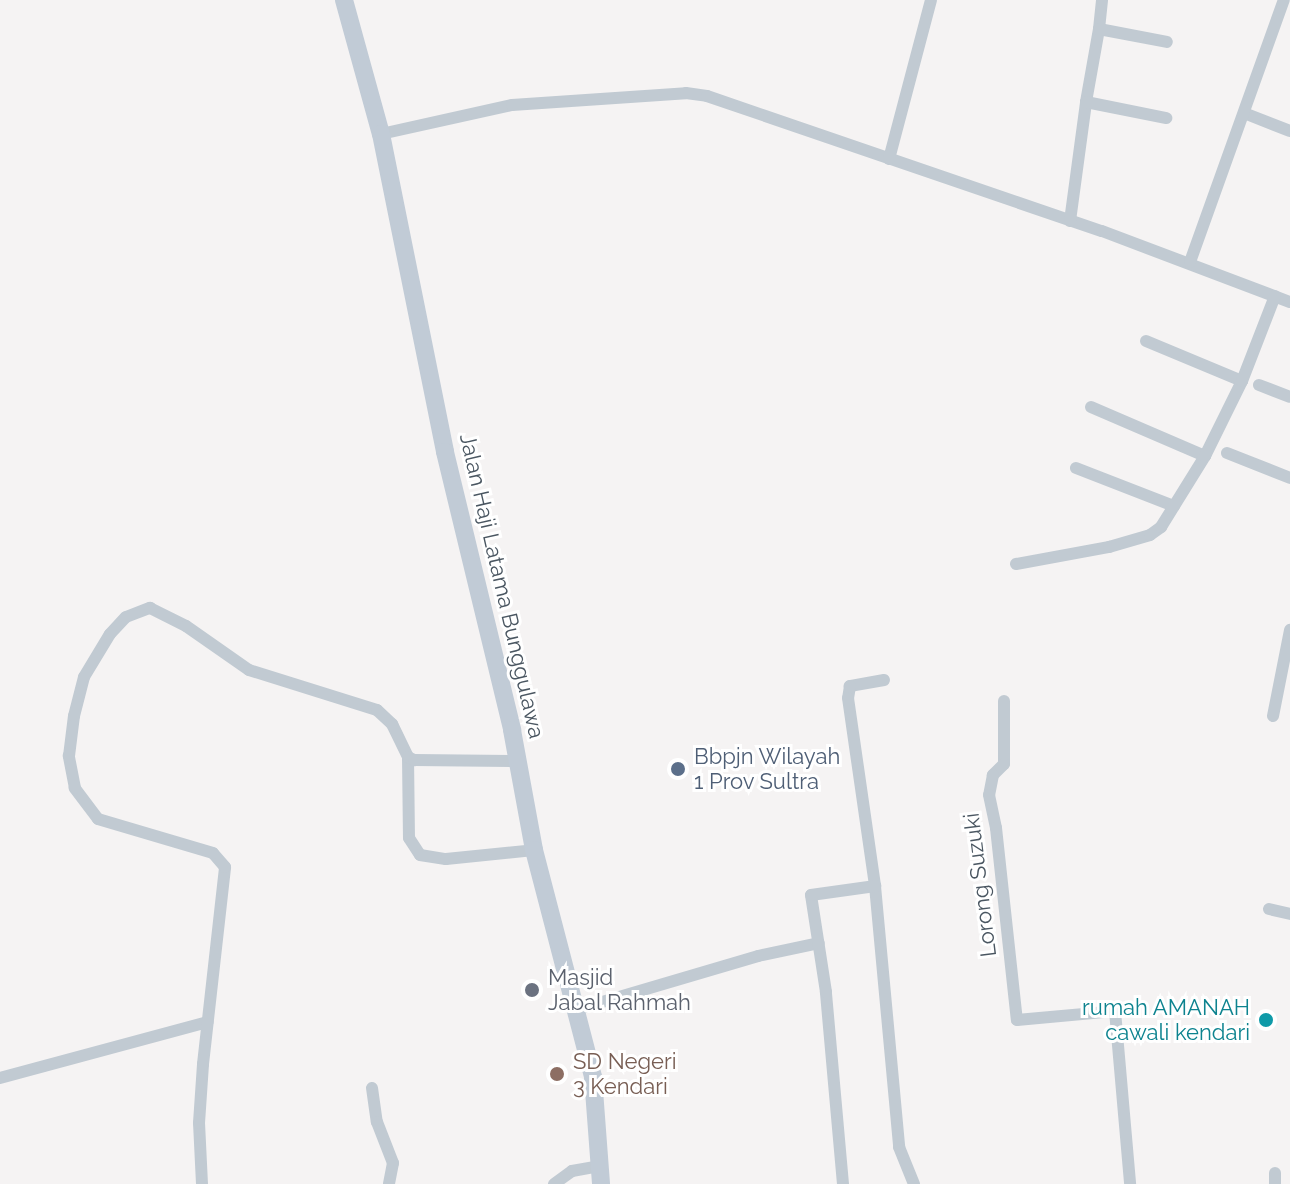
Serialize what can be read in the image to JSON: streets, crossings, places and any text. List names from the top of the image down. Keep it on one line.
{"streets":{"main road":["Jalan Haji Latama Bunggulawa"],"street":["Lorong Suzuki"]},"places":["Bbpjn Wilayah 1 Prov Sultra","Masjid Jabal Rahmah","rumah AMANAH cawali kendari","SD Negeri 3 Kendari"]}
